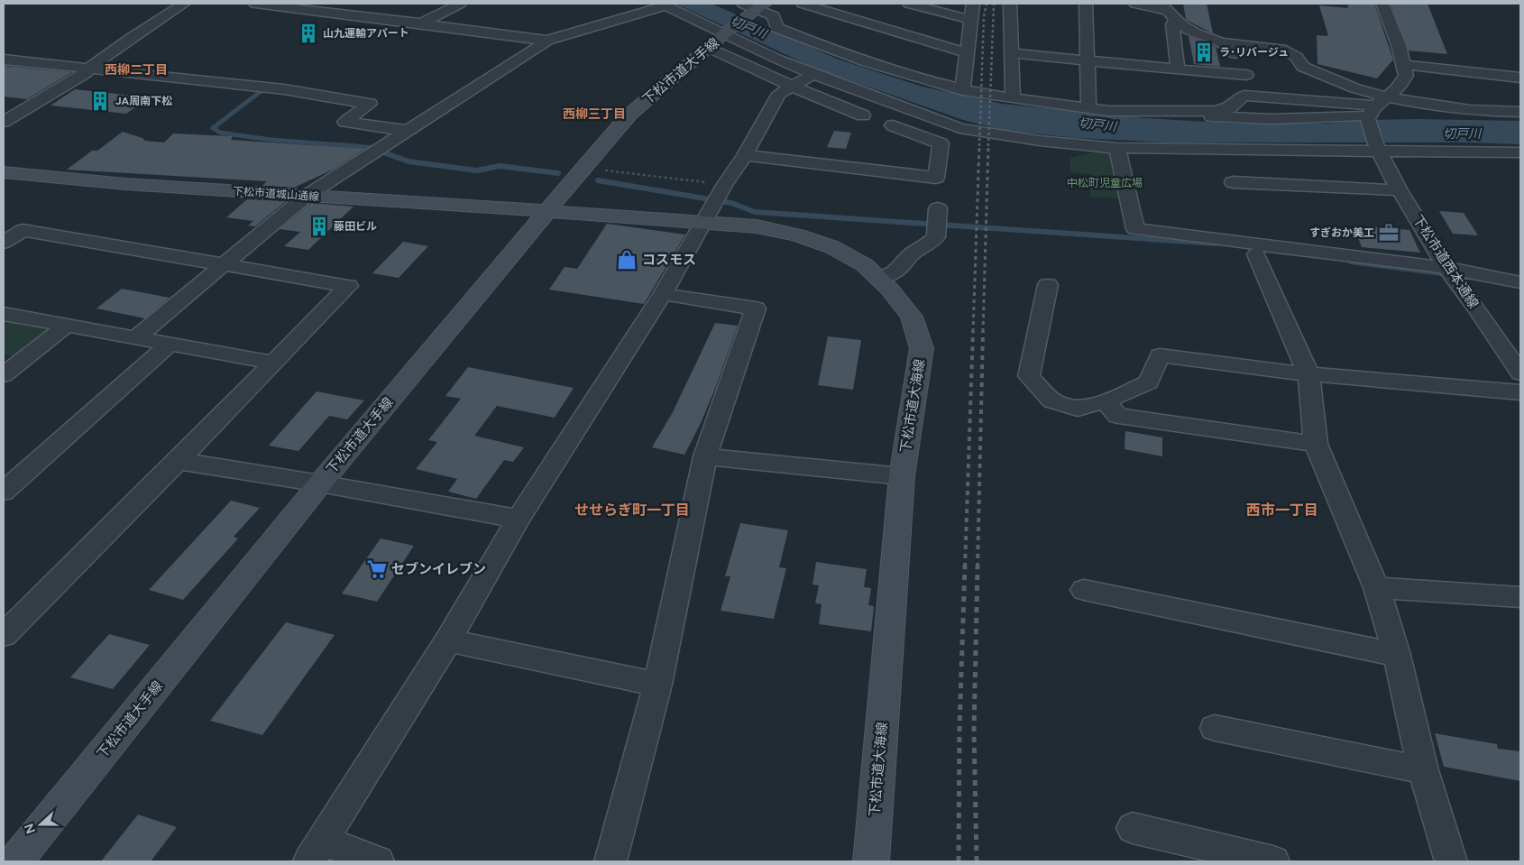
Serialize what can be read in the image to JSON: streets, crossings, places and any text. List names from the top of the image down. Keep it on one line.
{"streets":{"street":["下松市道大手線","下松市道城山通線","下松市道西本通線","下松市道大海線"]},"crossings":[["下松市道大手線","下松市道城山通線"],["下松市道大手線","下松市道大海線"],["下松市道城山通線","下松市道大海線"]],"districts":["西柳二丁目","西柳三丁目","せせらぎ町一丁目","西市一丁目"],"water":["切戸川"],"parks":["中松町児童広場"],"places":{"building":["山九運輸アパート","ラ･リバージュ","JA周南下松","藤田ビル"],"office":["すぎおか美工"],"shop":["コスモス"],"supermarket":["セブンイレブン"]},"north":"left"}
